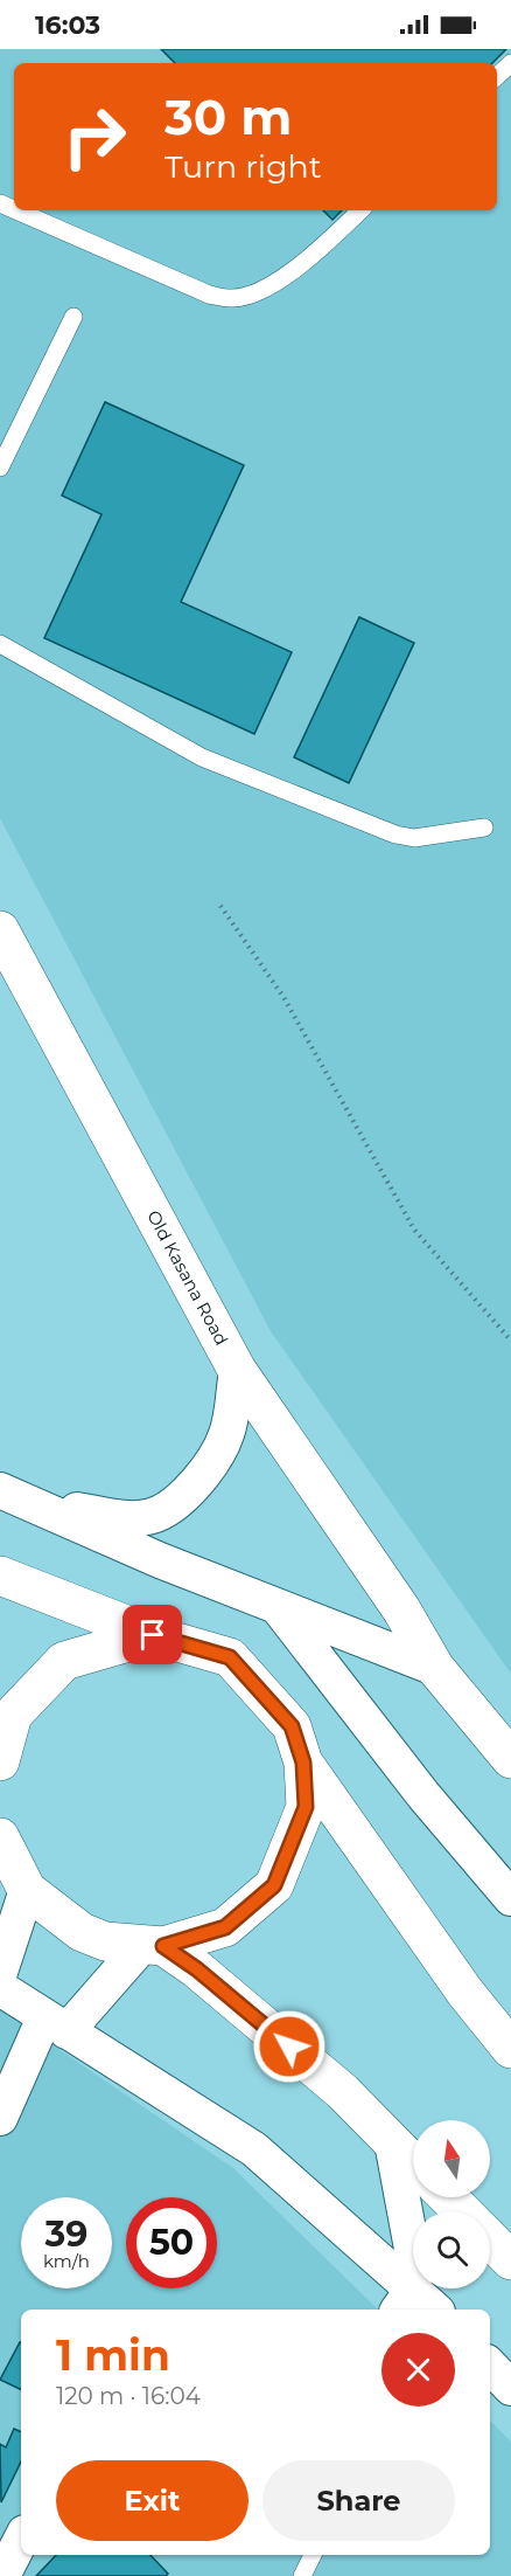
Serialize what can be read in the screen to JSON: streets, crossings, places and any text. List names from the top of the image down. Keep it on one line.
{"streets":{"main road":["Old Kasana Road"]},"north":"top","page":{"status":"16:03","turn":["30 m","Turn right"],"speed":"39 km/h","limit":"50","heading":["1 min","120 m · 16:04"],"buttons":["Exit","Share"]}}
